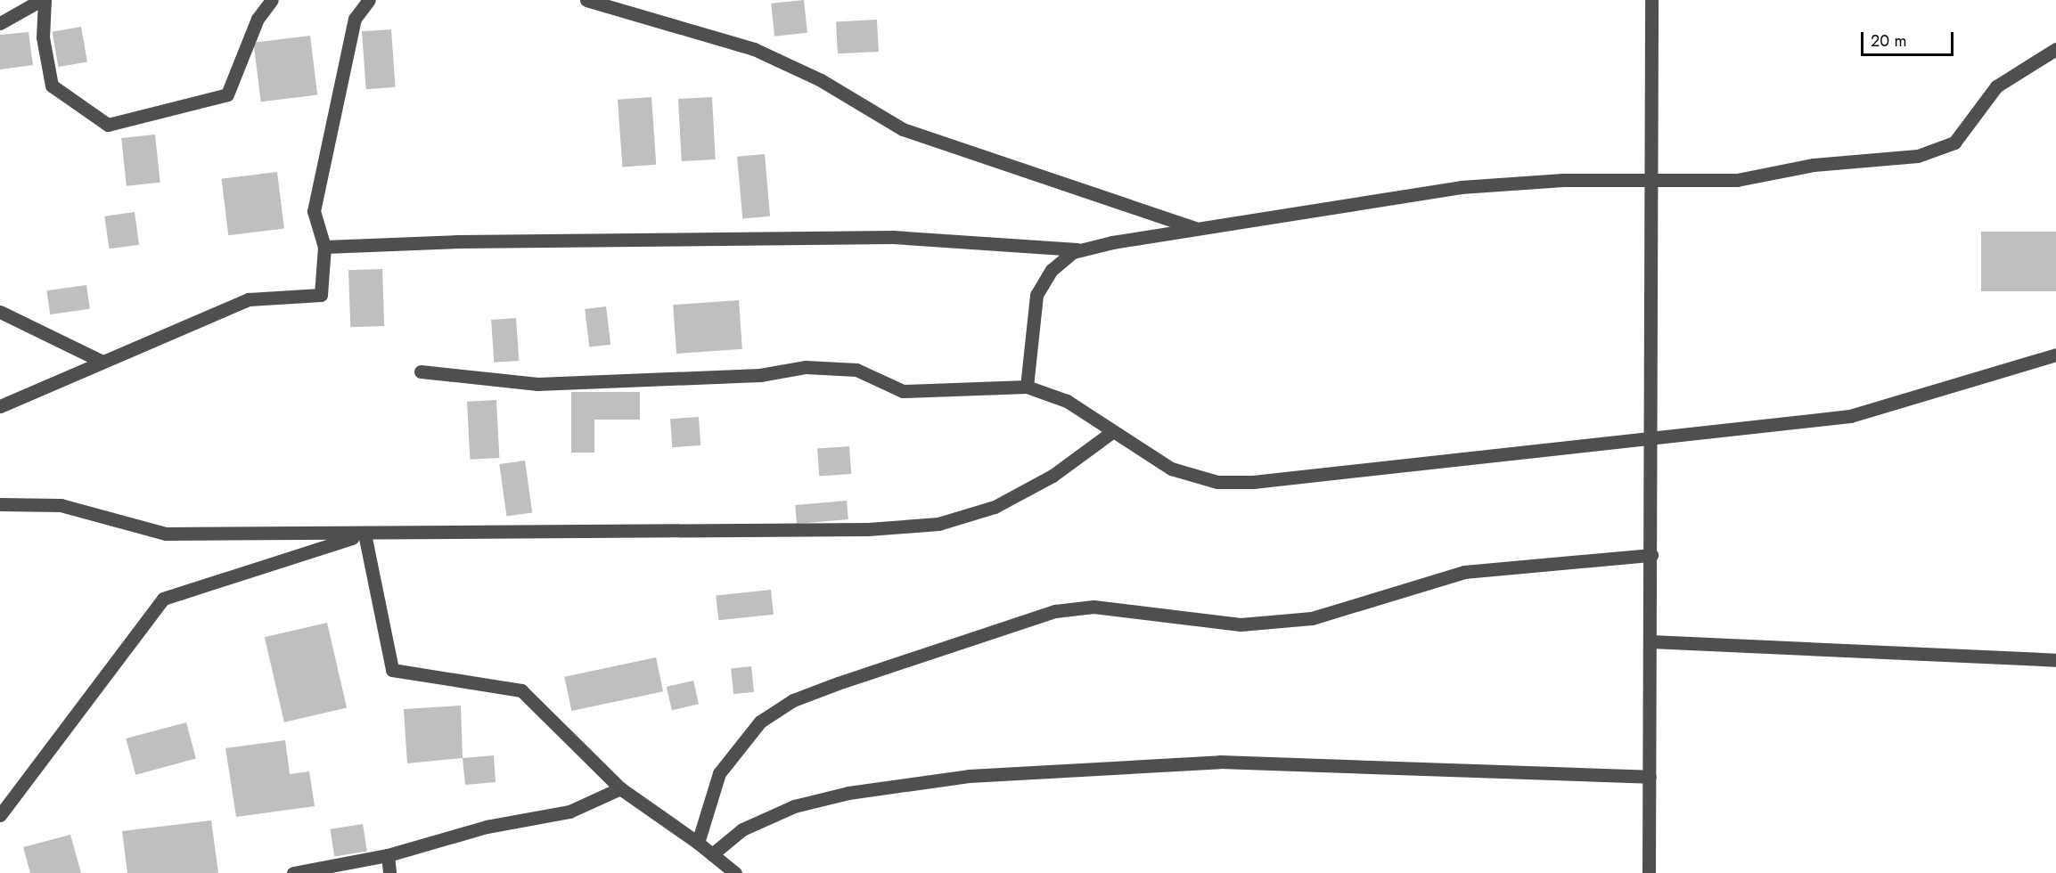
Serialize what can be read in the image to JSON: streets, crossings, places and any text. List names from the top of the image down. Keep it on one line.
{"scale_bar":"20 m"}
